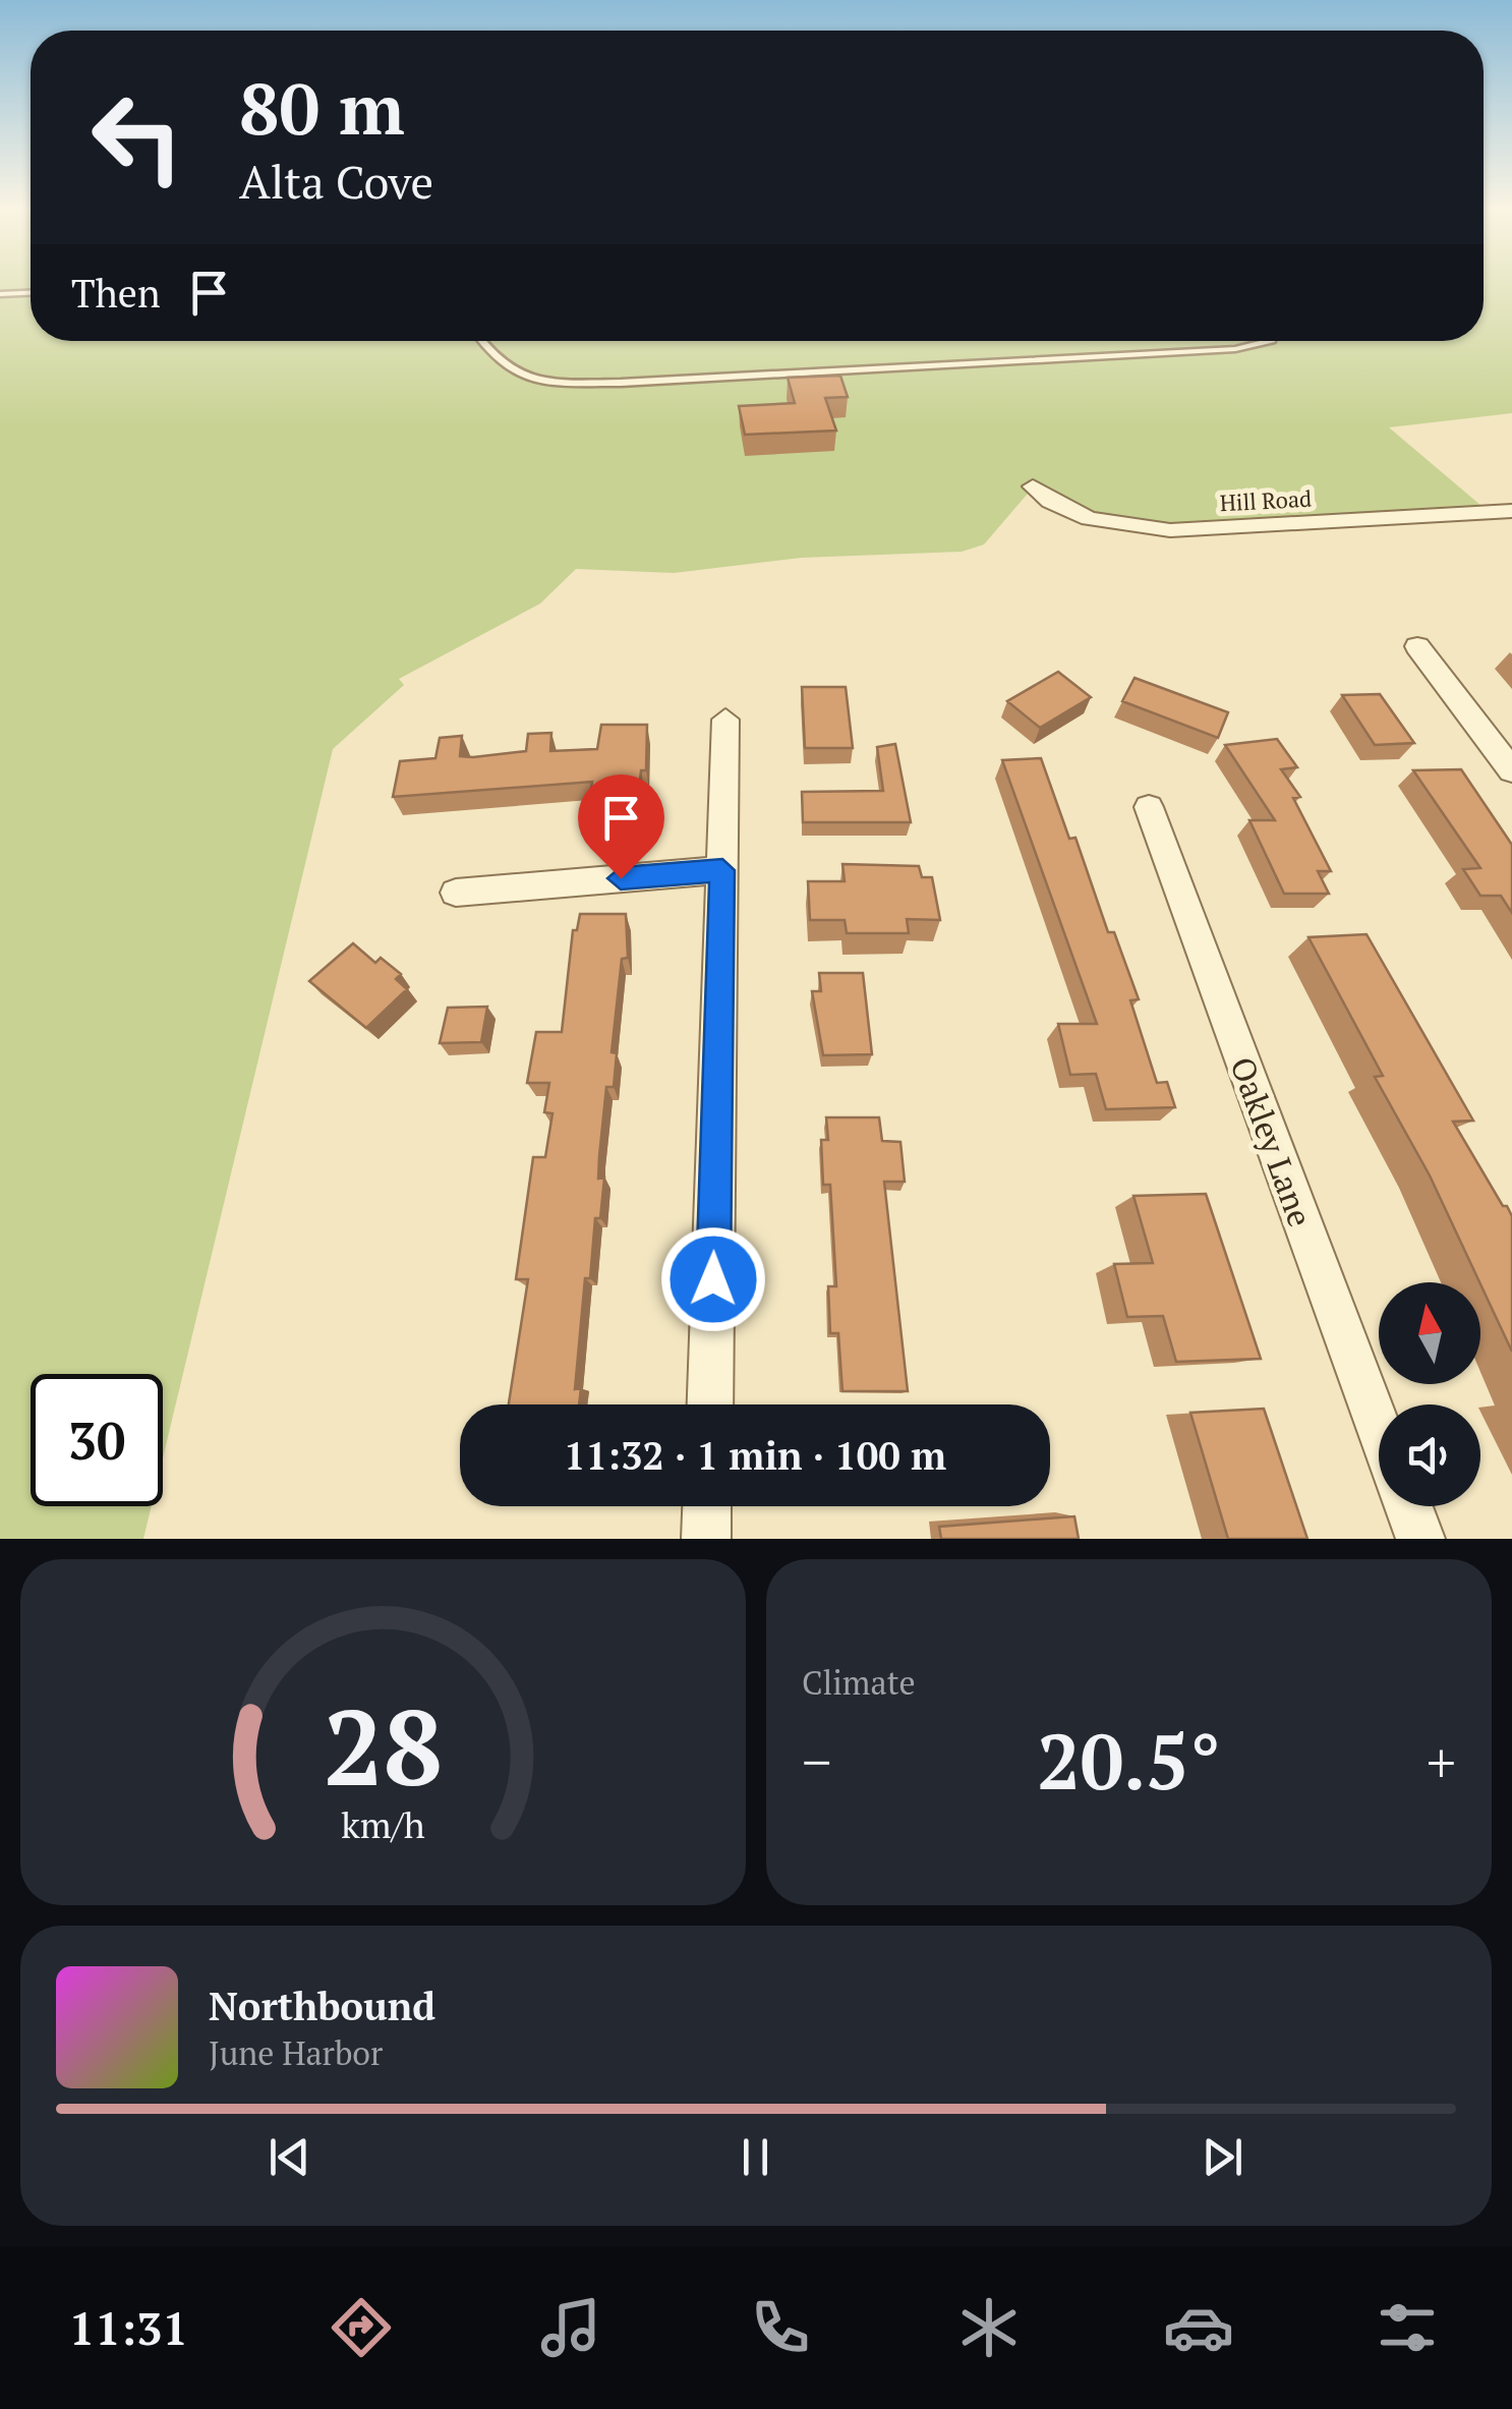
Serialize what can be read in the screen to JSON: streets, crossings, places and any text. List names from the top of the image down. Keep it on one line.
{"streets":{"street":["Hill Road","Oakley Lane"]},"north":"top","page":{"turn":["80 m","Alta Cove"],"then":"Then","limit":"30","trip":"11:32 · 1 min · 100 m","tile":"Climate","heat":["−","20.5°","+"],"song":["Northbound","June Harbor"],"tabs":"11:31","gauge":["28","km/h"]}}
